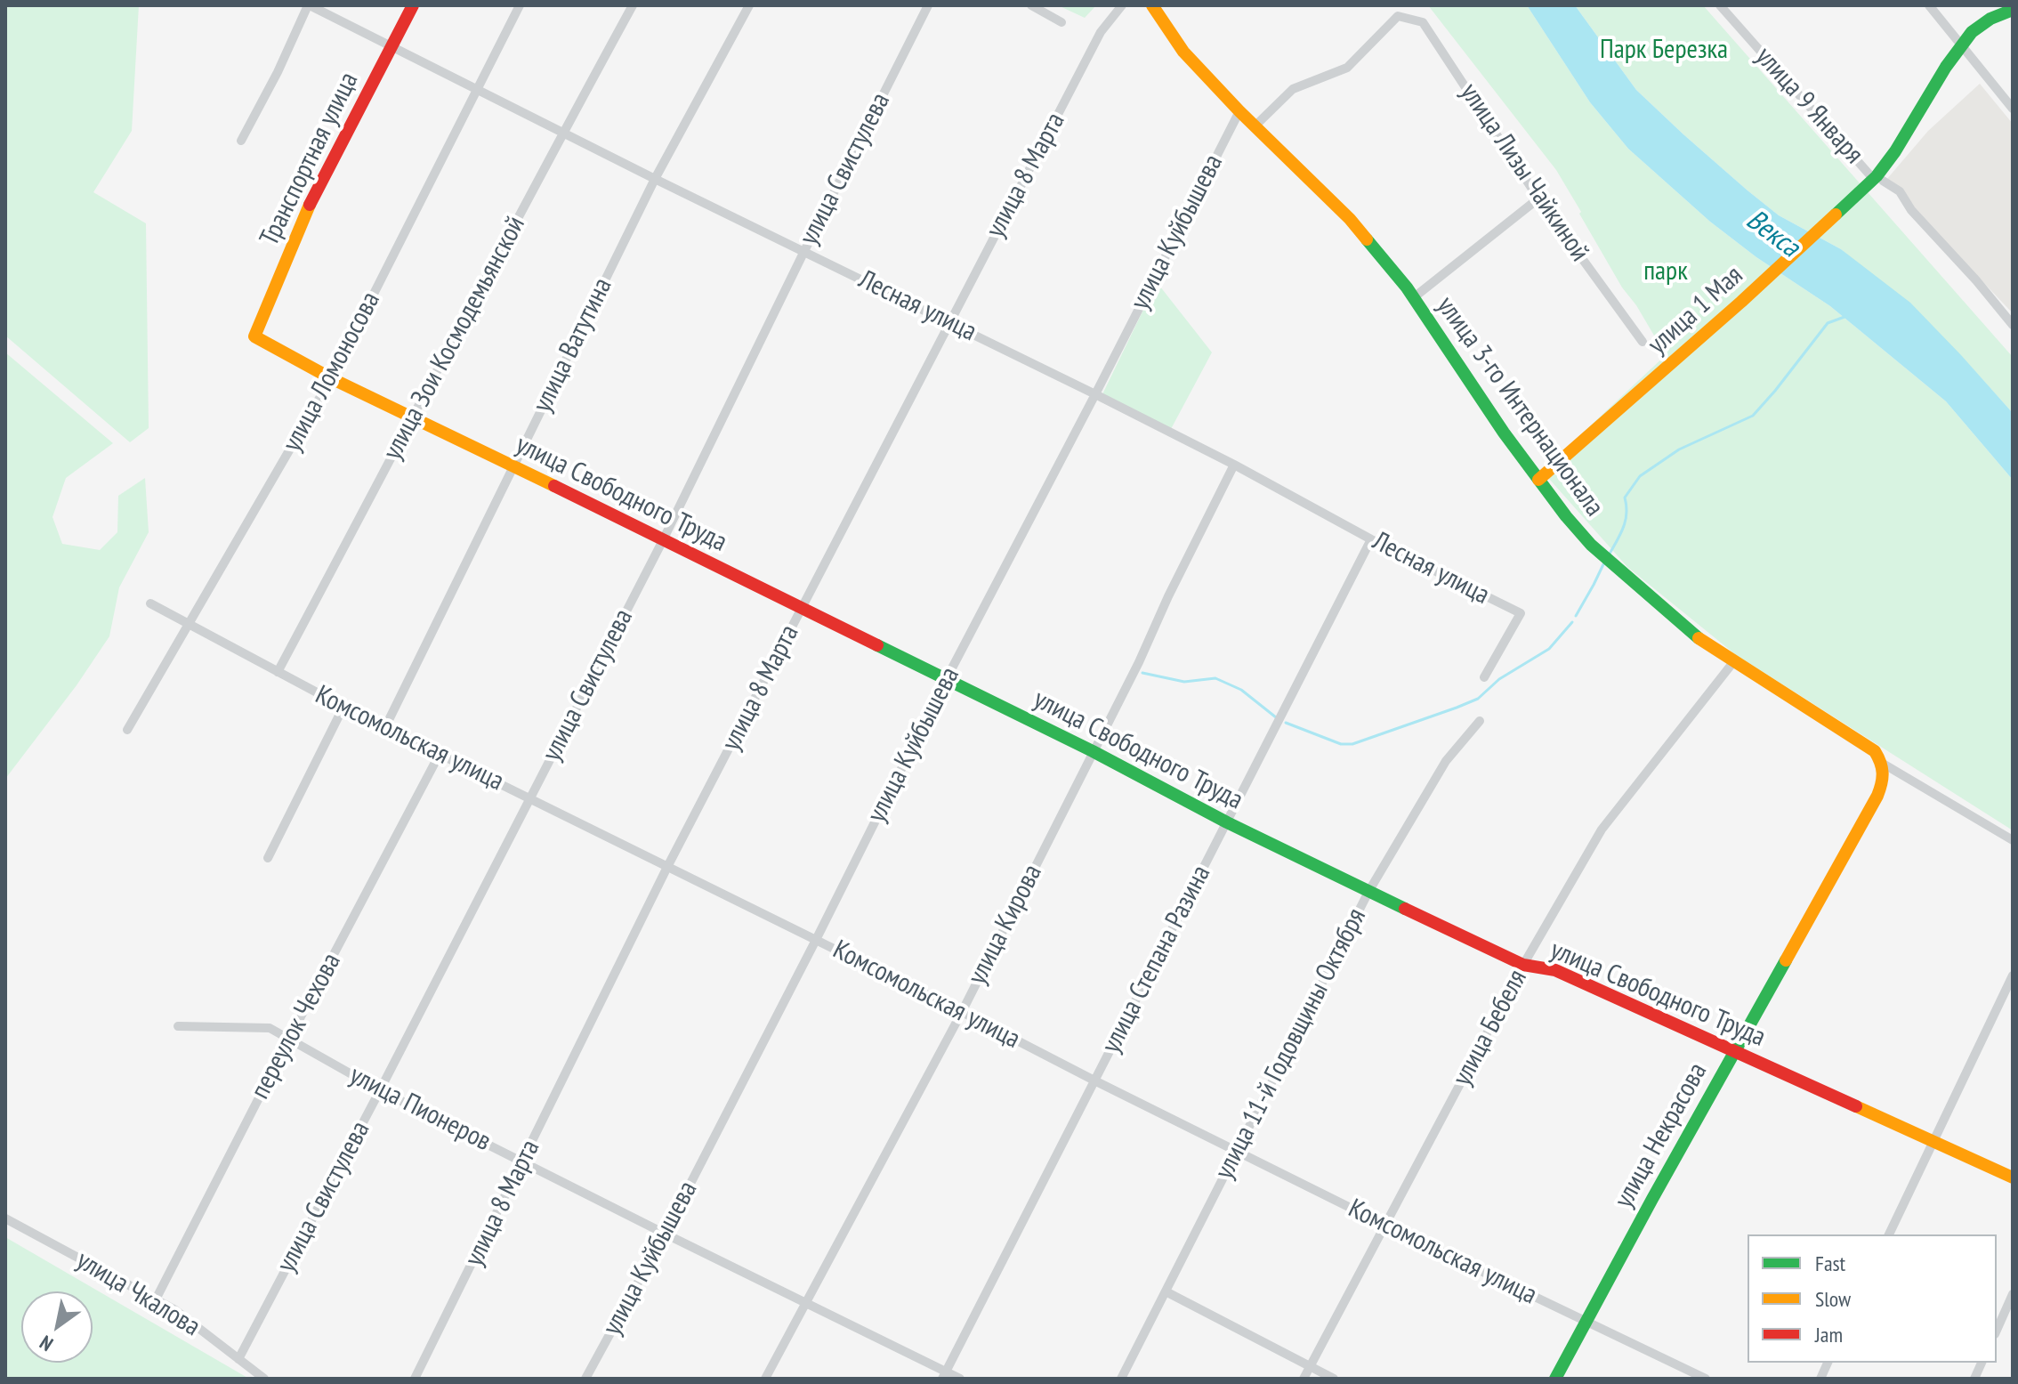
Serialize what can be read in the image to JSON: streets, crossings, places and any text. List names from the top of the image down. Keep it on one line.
{"streets":{"street":["улица 9 Января","Транспортная улица","улица Свистулева","улица Лизы Чайкиной","улица 8 Марта","улица Куйбышева","Лесная улица","улица 1 Мая","улица Зои Космодемьянской","улица Ватутина","улица Ломоносова","улица 3-го Интернационала","улица Свободного Труда","Комсомольская улица","улица Кирова","улица Степана Разина","переулок Чехова","улица Бебеля","улица 11-й Годовщины Октября","улица Пионеров","улица Некрасова","улица Чкалова"]},"crossings":[["Транспортная улица","Лесная улица"],["Транспортная улица","улица Свободного Труда"],["улица Свистулева","Лесная улица"],["улица Свистулева","улица Свободного Труда"],["улица Свистулева","Комсомольская улица"],["улица Свистулева","улица Пионеров"],["улица Свистулева","улица Чкалова"],["улица Лизы Чайкиной","улица 3-го Интернационала"],["улица 8 Марта","Лесная улица"],["улица 8 Марта","улица Свободного Труда"],["улица 8 Марта","Комсомольская улица"],["улица 8 Марта","улица Пионеров"],["улица Куйбышева","Лесная улица"],["улица Куйбышева","улица 3-го Интернационала"],["улица Куйбышева","улица Свободного Труда"],["улица Куйбышева","Комсомольская улица"],["улица Куйбышева","улица Пионеров"],["Лесная улица","улица Зои Космодемьянской"],["Лесная улица","улица Ватутина"],["Лесная улица","улица Ломоносова"],["Лесная улица","улица Кирова"],["Лесная улица","улица Степана Разина"],["улица 1 Мая","улица 3-го Интернационала"],["улица Зои Космодемьянской","улица Свободного Труда"],["улица Зои Космодемьянской","Комсомольская улица"],["улица Ватутина","улица Свободного Труда"],["улица Ватутина","Комсомольская улица"],["улица Ломоносова","улица Свободного Труда"],["улица Ломоносова","Комсомольская улица"],["улица 3-го Интернационала","улица Бебеля"],["улица 3-го Интернационала","улица Некрасова"],["улица Свободного Труда","улица Кирова"],["улица Свободного Труда","улица Степана Разина"],["улица Свободного Труда","улица Бебеля"],["улица Свободного Труда","улица 11-й Годовщины Октября"],["улица Свободного Труда","улица Некрасова"],["Комсомольская улица","улица Кирова"],["Комсомольская улица","улица Степана Разина"],["Комсомольская улица","переулок Чехова"],["Комсомольская улица","улица Бебеля"],["Комсомольская улица","улица 11-й Годовщины Октября"],["Комсомольская улица","улица Некрасова"],["улица Кирова","улица Пионеров"],["улица Степана Разина","улица Пионеров"],["переулок Чехова","улица Пионеров"],["переулок Чехова","улица Чкалова"]],"water":["Векса"],"parks":["Парк Березка","парк"],"legend":["Fast","Slow","Jam"],"north":"bottom left"}
